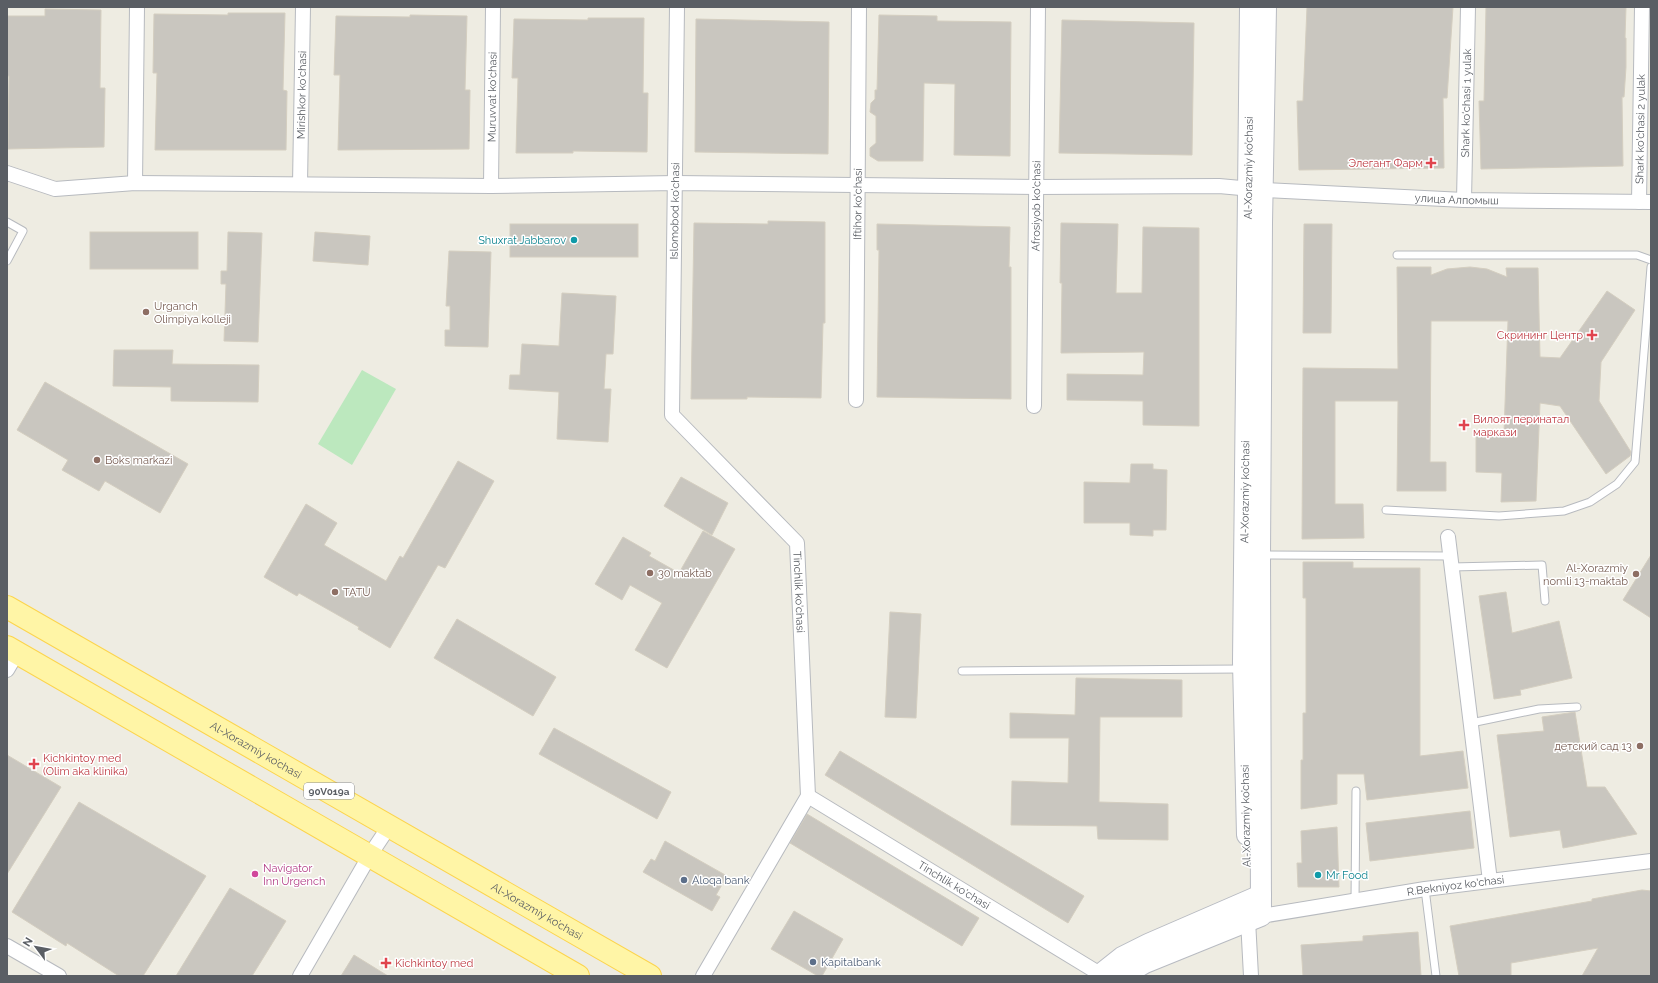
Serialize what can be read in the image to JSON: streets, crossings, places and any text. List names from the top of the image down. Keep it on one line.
{"streets":{"main road":["Al-Xorazmiy ko’chasi","Tinchlik ko'chasi","90V019a"],"street":["Mirishkor ko'chasi","Muruvvat ko'chasi","Shark ko'chasi 1 yulak","Shark ko'chasi 2 yulak","улица Алпомыш","Iftihor ko'chasi","Afrosiyob ko'chasi","Islomobod ko'chasi","R.Bekniyoz ko'chasi"]},"crossings":[["Mirishkor ko'chasi","улица Алпомыш"],["Muruvvat ko'chasi","улица Алпомыш"],["Shark ko'chasi 1 yulak","улица Алпомыш"],["Shark ko'chasi 2 yulak","улица Алпомыш"],["Al-Xorazmiy ko’chasi","улица Алпомыш"],["Al-Xorazmiy ko’chasi","Tinchlik ko'chasi"],["Al-Xorazmiy ko’chasi","R.Bekniyoz ko'chasi"],["улица Алпомыш","Iftihor ko'chasi"],["улица Алпомыш","Afrosiyob ko'chasi"],["улица Алпомыш","Islomobod ko'chasi"],["Islomobod ko'chasi","Tinchlik ko'chasi"]],"places":{"health":["Элегант Фарм","Скрининг Центр","Вилоят перинатал маркази","Kichkintoy med (Olim aka klinika)","Kichkintoy med"],"other":["Shuxrat Jabbarov","Urganch Olimpiya kolleji","Boks markazi","30 maktab","Аl-Xоrаzmiy nоmli 13-mаktаb","TATU","детский сад 13","Navigator Inn Urgench","Mr Food","Aloqa bank","Kapitalbank"]},"north":"top left"}
